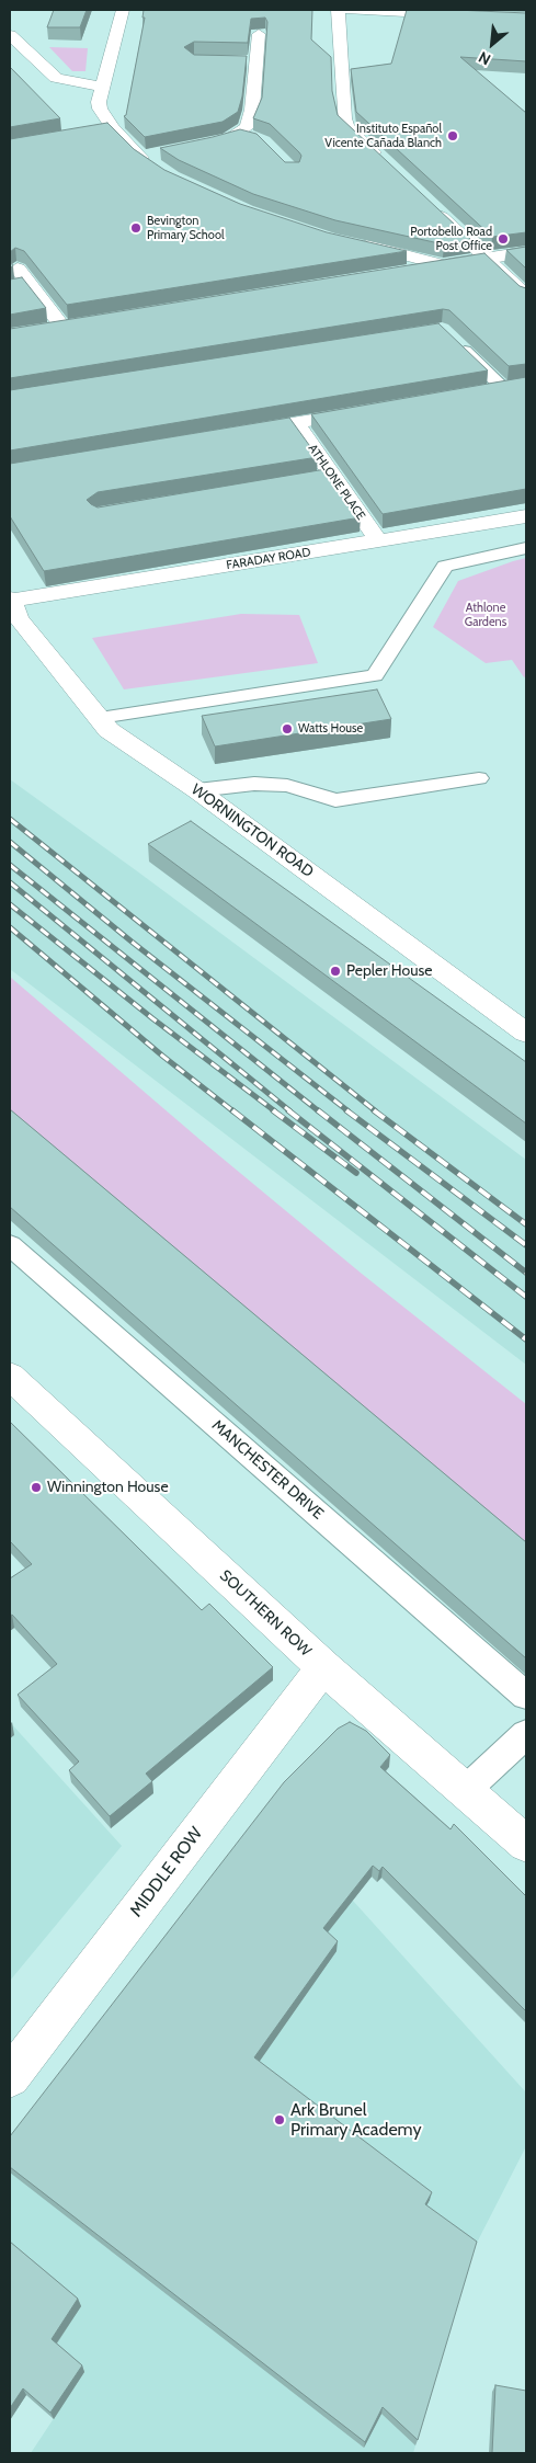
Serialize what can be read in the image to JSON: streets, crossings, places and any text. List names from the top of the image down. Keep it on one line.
{"streets":{"street":["ATHLONE PLACE","FARADAY ROAD","WORNINGTON ROAD","SOUTHERN ROW","MIDDLE ROW"],"lane":["MANCHESTER DRIVE"]},"crossings":[["ATHLONE PLACE","FARADAY ROAD"],["FARADAY ROAD","WORNINGTON ROAD"],["SOUTHERN ROW","MIDDLE ROW"]],"parks":["Athlone Gardens"],"places":["Instituto Español Vicente Cañada Blanch","Bevington Primary School","Portobello Road Post Office","Watts House","Pepler House","Winnington House","Ark Brunel Primary Academy"],"north":"bottom left"}
